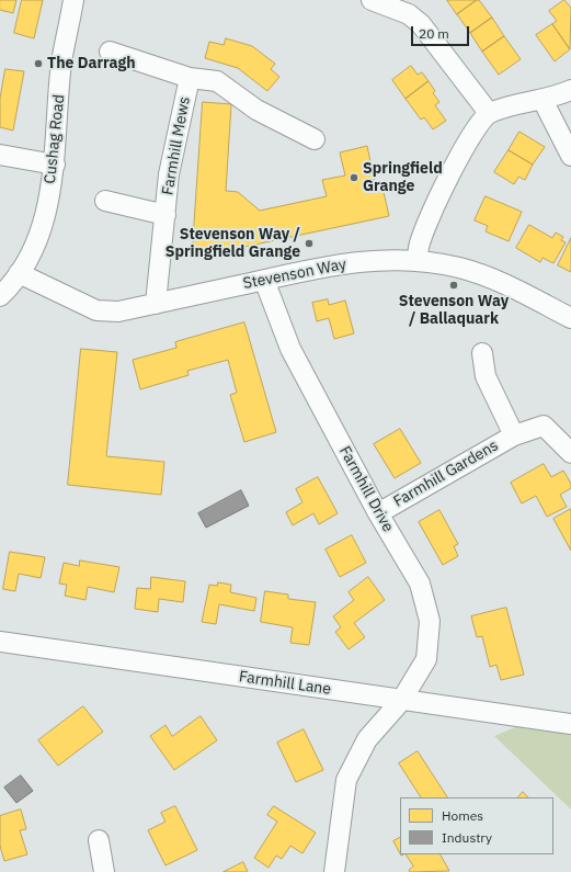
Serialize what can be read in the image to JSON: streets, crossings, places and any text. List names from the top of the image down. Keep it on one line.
{"streets":{"street":["Cushag Road","Farmhill Mews","Stevenson Way","Farmhill Gardens","Farmhill Drive","Farmhill Lane"]},"crossings":[["Cushag Road","Stevenson Way"],["Farmhill Mews","Stevenson Way"],["Stevenson Way","Farmhill Drive"],["Farmhill Gardens","Farmhill Drive"],["Farmhill Drive","Farmhill Lane"]],"places":["The Darragh","Springfield Grange","Stevenson Way / Springfield Grange","Stevenson Way / Ballaquark"],"legend":["Homes","Industry"],"scale_bar":"20 m"}
